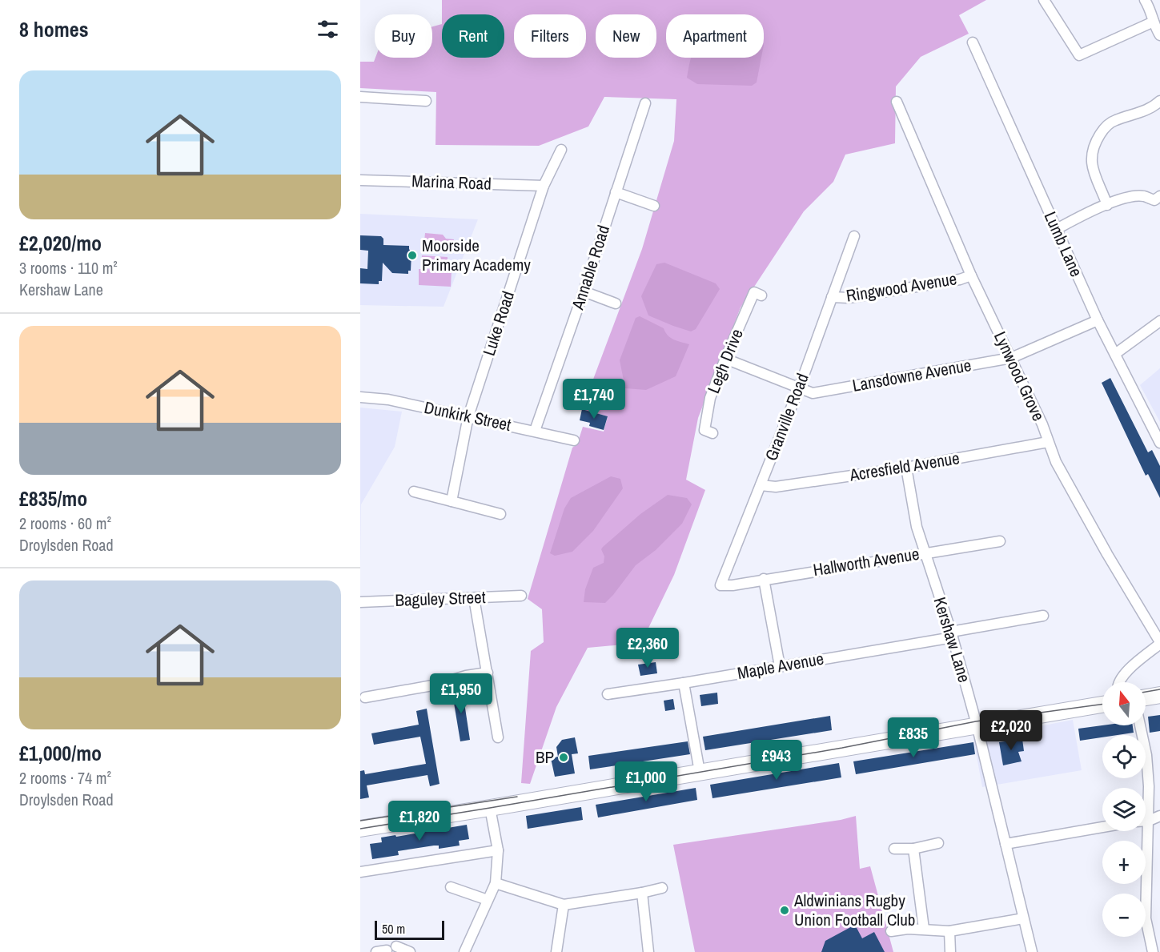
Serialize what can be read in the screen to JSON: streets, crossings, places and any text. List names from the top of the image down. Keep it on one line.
{"streets":{"street":["Marina Road","Lumb Lane","Annable Road","Ringwood Avenue","Luke Road","Legh Drive","Lansdowne Avenue","Lynwood Grove","Dunkirk Street","Granville Road","Acresfield Avenue","Hallworth Avenue","Baguley Street","Kershaw Lane","Maple Avenue"]},"crossings":[["Marina Road","Luke Road"],["Lumb Lane","Lansdowne Avenue"],["Annable Road","Dunkirk Street"],["Ringwood Avenue","Lynwood Grove"],["Ringwood Avenue","Granville Road"],["Luke Road","Dunkirk Street"],["Legh Drive","Lansdowne Avenue"],["Lansdowne Avenue","Lynwood Grove"],["Lansdowne Avenue","Granville Road"],["Lynwood Grove","Acresfield Avenue"],["Granville Road","Acresfield Avenue"],["Granville Road","Hallworth Avenue"],["Acresfield Avenue","Kershaw Lane"],["Hallworth Avenue","Kershaw Lane"],["Kershaw Lane","Maple Avenue"]],"places":["Moorside Primary Academy","BP","Aldwinians Rugby Union Football Club"],"scale_bar":"50 m","north":"top","page":{"heading":"8 homes","chip":["Buy","Rent","Filters","New","Apartment"],"list":[{"name":"£2,020/mo","note":"3 rooms · 110 m² · Kershaw Lane"},{"name":"£835/mo","note":"2 rooms · 60 m² · Droylsden Road"},{"name":"£1,000/mo","note":"2 rooms · 74 m² · Droylsden Road"}],"price":["£1,740","£2,360","£1,950","£2,020","£835","£943","£1,000","£1,820"],"map_buttons":["+","−"],"scale":"50 m"}}
